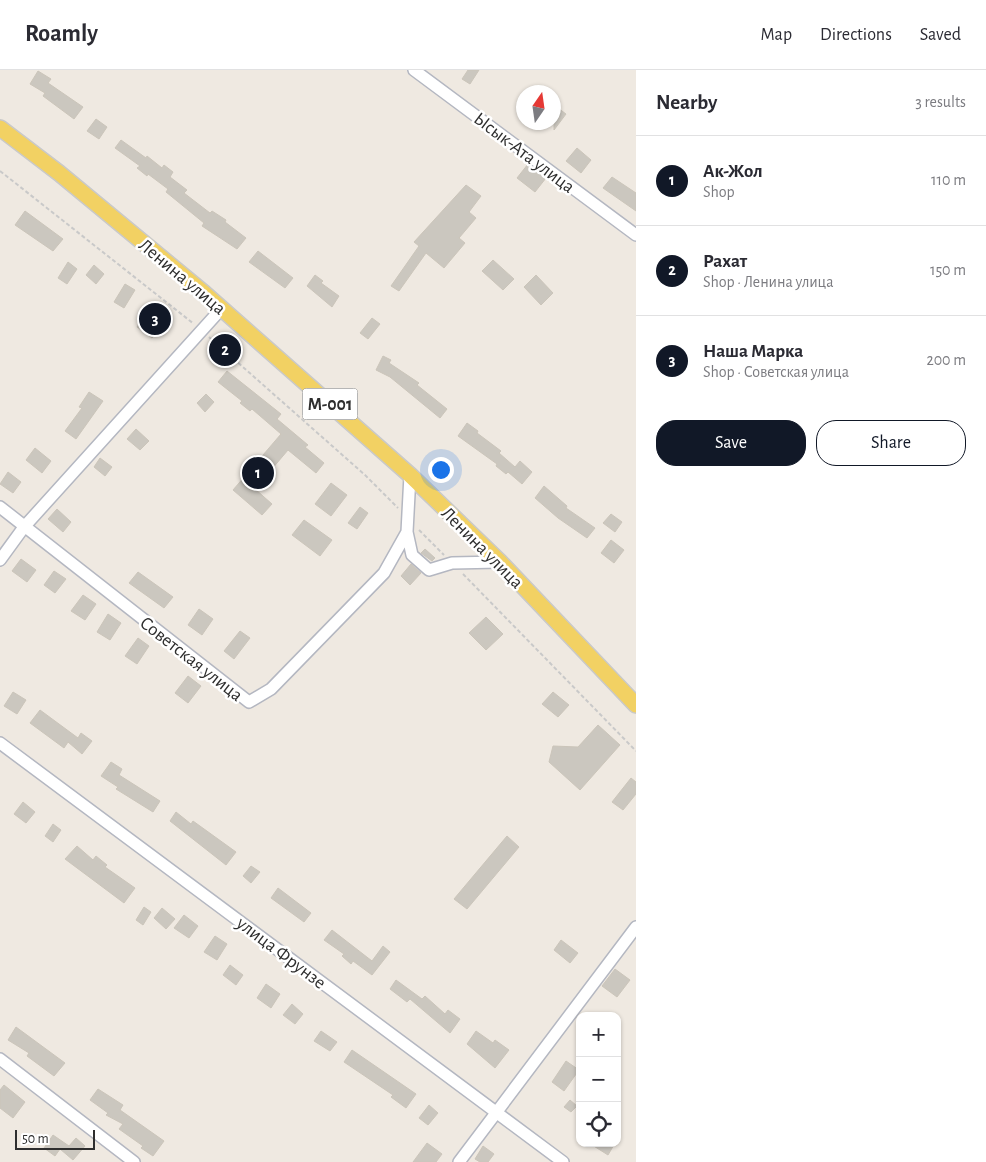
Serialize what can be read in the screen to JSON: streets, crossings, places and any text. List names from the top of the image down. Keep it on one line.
{"streets":{"main road":["Ленина улица","М-001"],"street":["Ысык-Ата улица","Советская улица","улица Фрунзе"]},"crossings":[["Ленина улица","Советская улица"]],"scale_bar":"50 m","north":"top","page":{"header":"Roamly","nav":["Map","Directions","Saved"],"heading":["Nearby","3 results"],"list":[{"mark":"1","name":"Ак-Жол","note":"Shop","value":"110 m"},{"mark":"2","name":"Рахат","note":"Shop · Ленина улица","value":"150 m"},{"mark":"3","name":"Наша Марка","note":"Shop · Советская улица","value":"200 m"}],"pins":["3","2","1"],"buttons":["Save","Share"],"map_buttons":["+","−"],"scale":"50 m"}}
